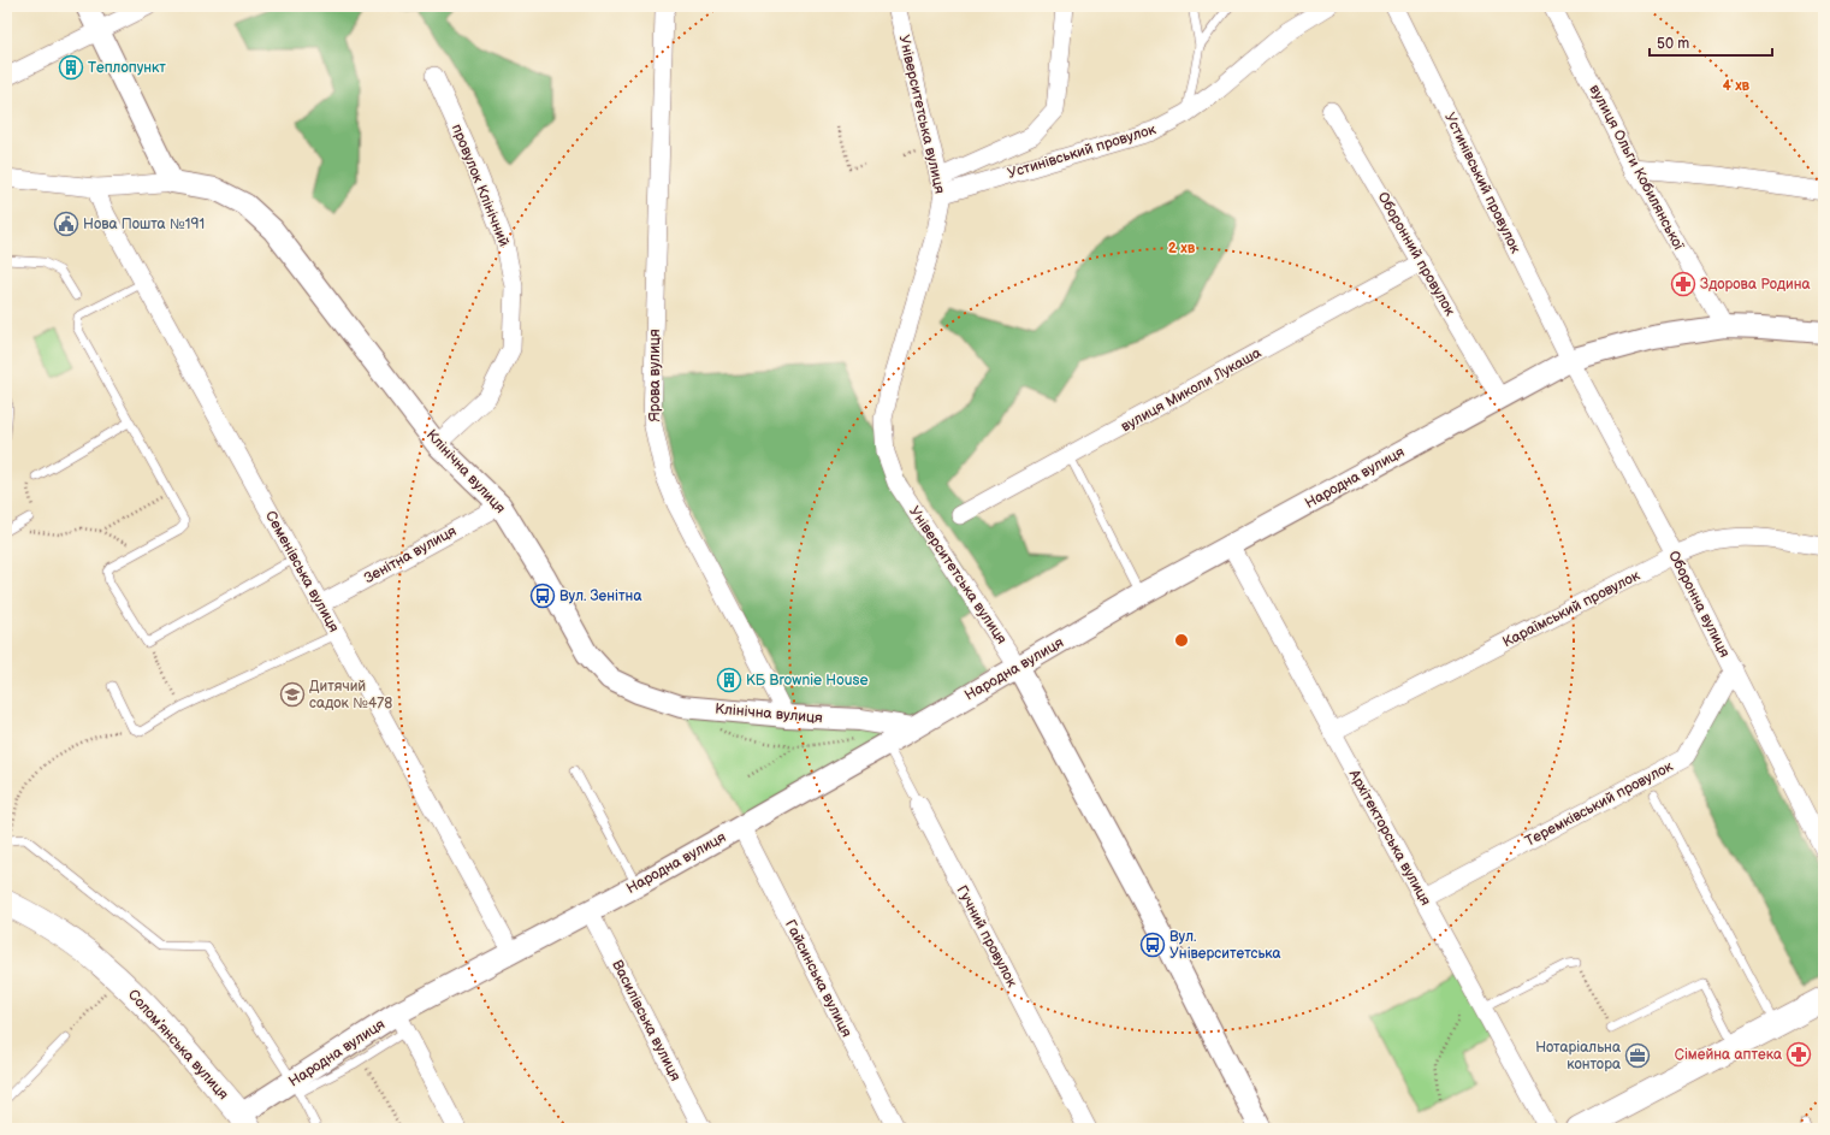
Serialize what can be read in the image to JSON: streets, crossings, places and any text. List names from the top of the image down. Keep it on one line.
{"streets":{"main road":["Соломʼянська вулиця"],"street":["Університетська вулиця","Устинівський провулок","вулиця Ольги Кобилянської","провулок Клінічний","Оборонний провулок","Ярова вулиця","вулиця Миколи Лукаша","Клінічна вулиця","Народна вулиця","Зенітна вулиця","Семенівська вулиця","Оборонна вулиця","Караїмський провулок","Теремківський провулок","Архітекторська вулиця","Гучний провулок","Гайсинська вулиця","Василівська вулиця"]},"crossings":[["Університетська вулиця","Устинівський провулок"],["Університетська вулиця","Народна вулиця"],["Устинівський провулок","Народна вулиця"],["Устинівський провулок","Оборонна вулиця"],["вулиця Ольги Кобилянської","Народна вулиця"],["провулок Клінічний","Клінічна вулиця"],["Оборонний провулок","вулиця Миколи Лукаша"],["Оборонний провулок","Народна вулиця"],["Ярова вулиця","Клінічна вулиця"],["Клінічна вулиця","Народна вулиця"],["Клінічна вулиця","Зенітна вулиця"],["Клінічна вулиця","Семенівська вулиця"],["Народна вулиця","Семенівська вулиця"],["Народна вулиця","Оборонна вулиця"],["Народна вулиця","Архітекторська вулиця"],["Народна вулиця","Гучний провулок"],["Народна вулиця","Гайсинська вулиця"],["Народна вулиця","Василівська вулиця"],["Народна вулиця","Соломʼянська вулиця"],["Зенітна вулиця","Семенівська вулиця"],["Оборонна вулиця","Караїмський провулок"],["Оборонна вулиця","Теремківський провулок"],["Караїмський провулок","Архітекторська вулиця"],["Теремківський провулок","Архітекторська вулиця"]],"places":{"building":["Теплопункт","КБ Brownie House"],"public building":["Нова Пошта №191"],"pharmacy":["Здорова Родина","Сімейна аптека"],"bus stop":["Вул. Зенітна","Вул. Університетська"],"school or university":["Дитячий садок №478"],"office":["Нотаріальна контора"]},"scale_bar":"50 m","rings":["4 хв","2 хв"]}
